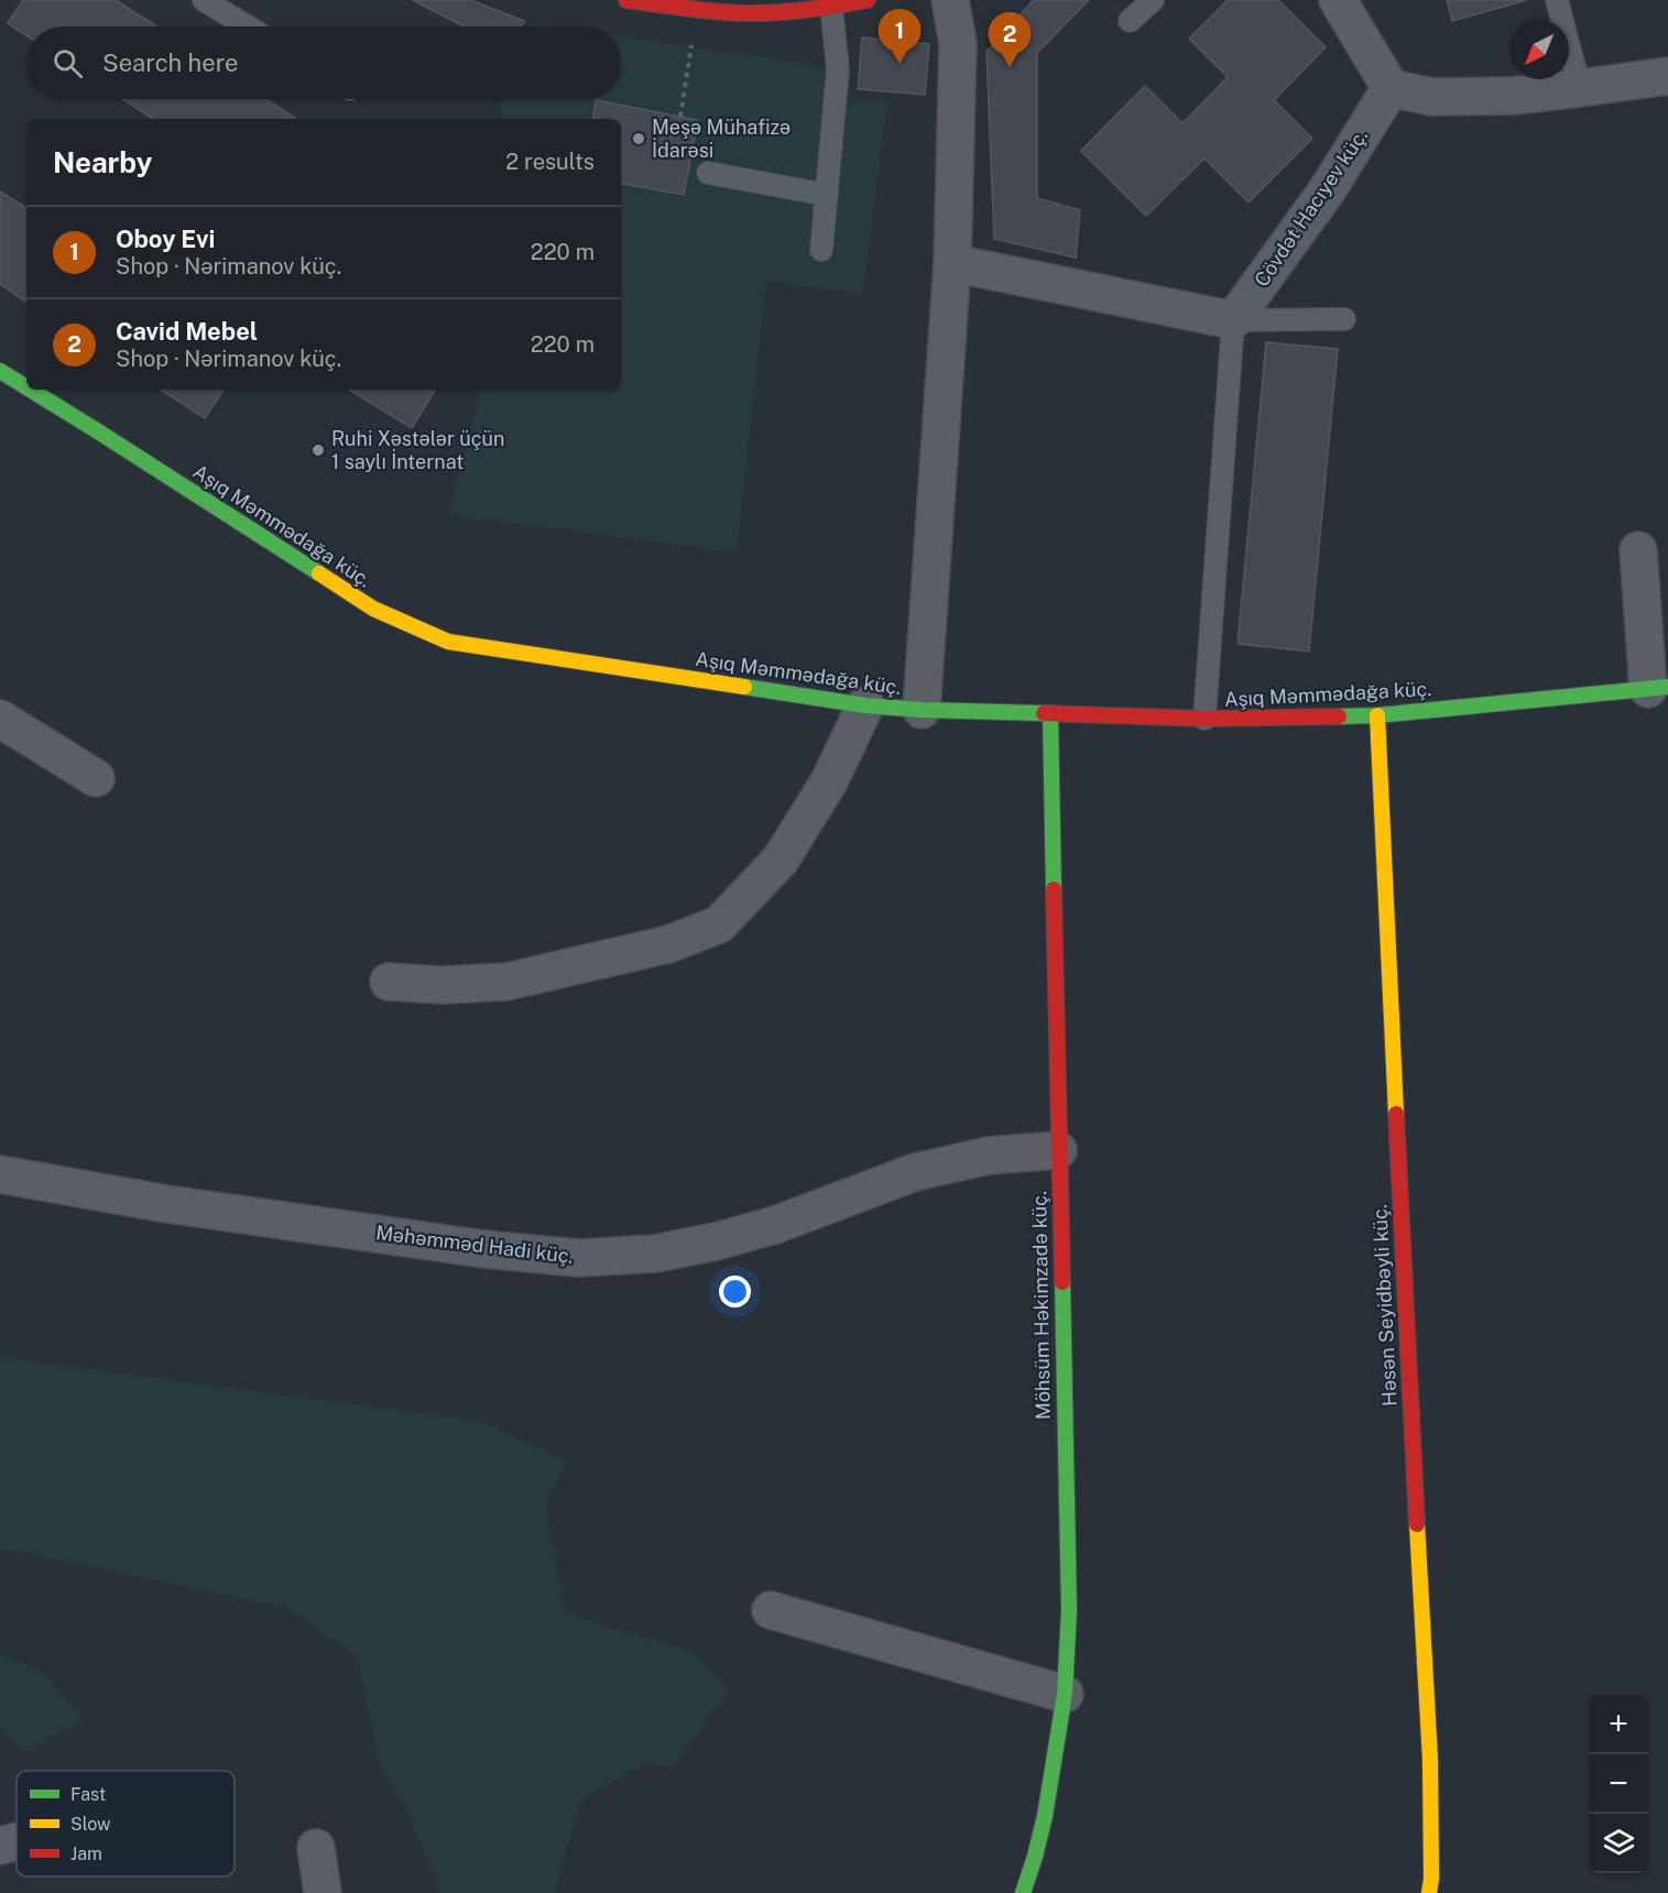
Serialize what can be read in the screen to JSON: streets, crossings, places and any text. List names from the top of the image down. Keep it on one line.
{"streets":{"street":["Cövdət Hacıyev küç.","Aşıq Məmmədağa küç.","Məhəmməd Hadi küç.","Möhsüm Həkimzadə küç.","Həsən Seyidbəyli küç."]},"crossings":[["Aşıq Məmmədağa küç.","Möhsüm Həkimzadə küç."],["Aşıq Məmmədağa küç.","Həsən Seyidbəyli küç."],["Məhəmməd Hadi küç.","Möhsüm Həkimzadə küç."]],"places":["Meşə Mühafizə İdarəsi","Ruhi Xəstələr üçün 1 saylı İnternat"],"legend":["Fast","Slow","Jam"],"north":"bottom left","page":{"pins":["1","2"],"search":"Search here","heading":["Nearby","2 results"],"list":[{"mark":"1","name":"Oboy Evi","note":"Shop · Nərimanov küç.","value":"220 m"},{"mark":"2","name":"Cavid Mebel","note":"Shop · Nərimanov küç.","value":"220 m"}],"map_buttons":["+","−"]}}
